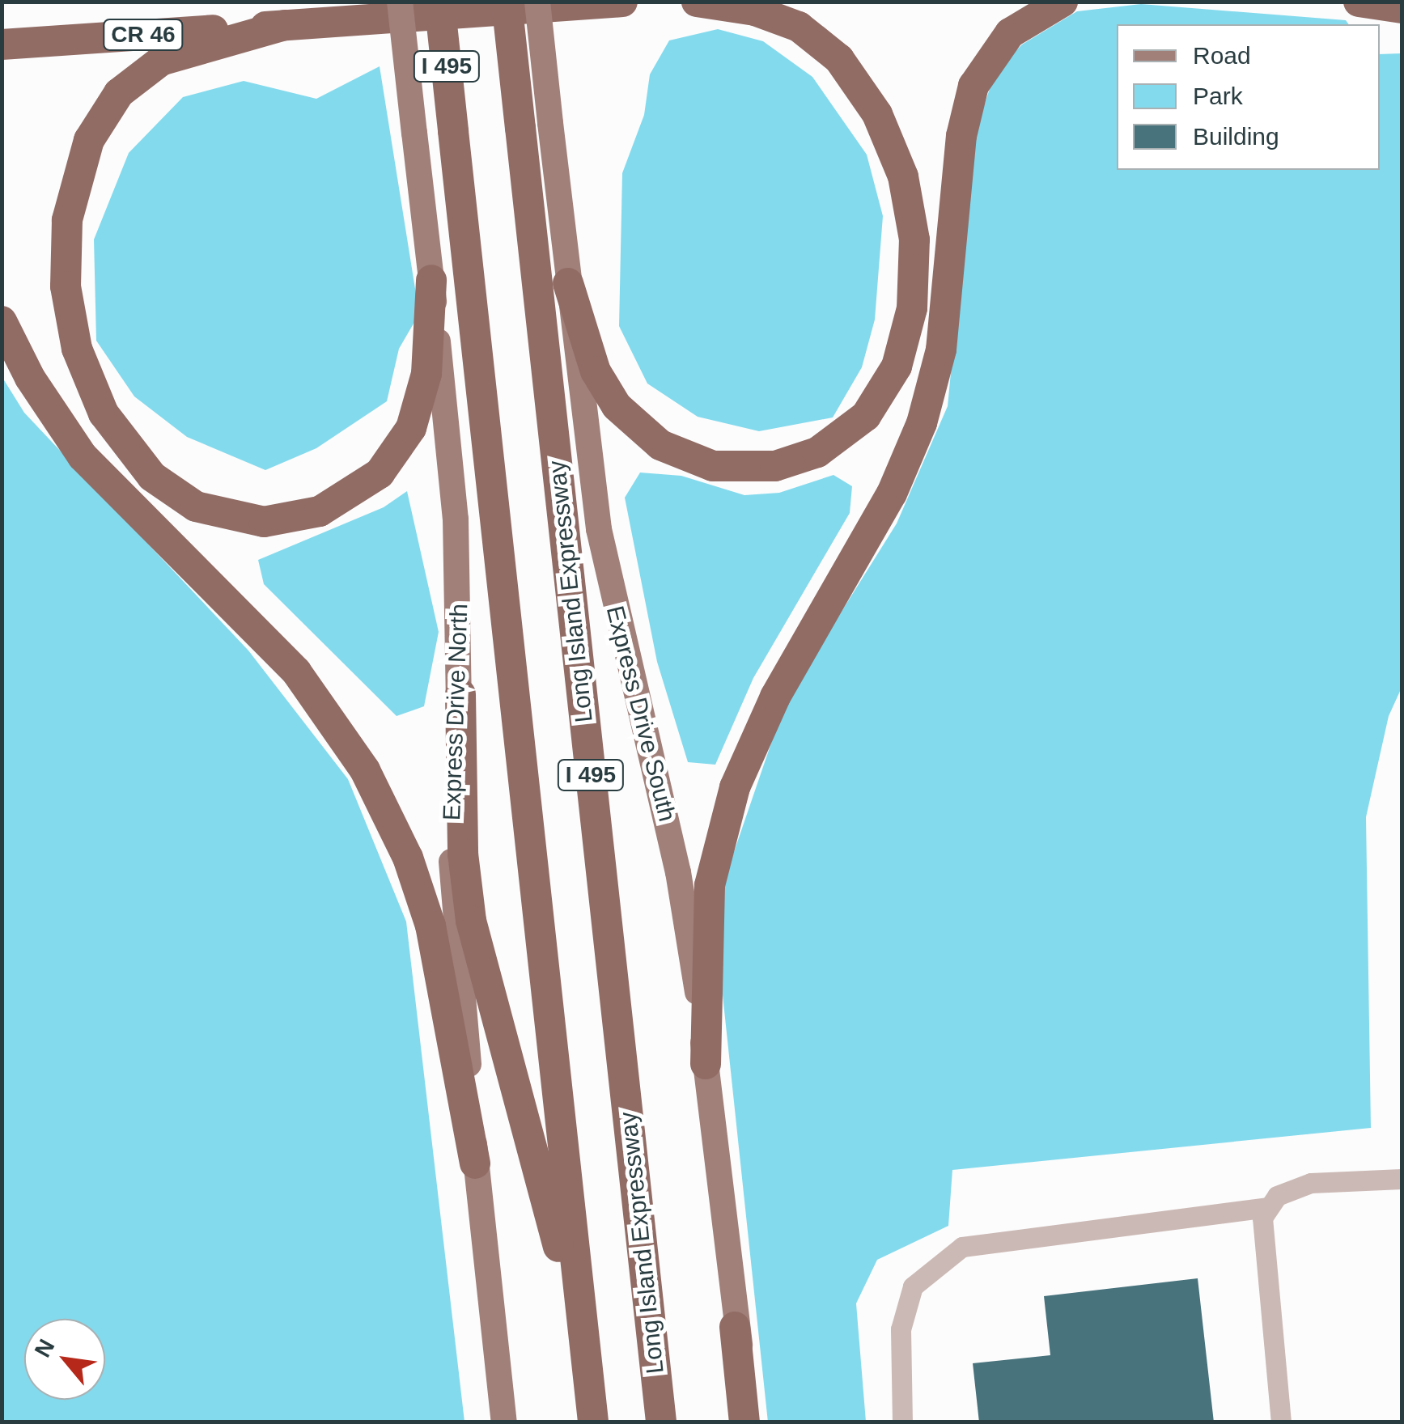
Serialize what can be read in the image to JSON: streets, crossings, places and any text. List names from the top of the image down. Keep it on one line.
{"streets":{"highway":["CR 46","I 495","Long Island Expressway"],"main road":["Express Drive North","Express Drive South"]},"legend":["Road","Park","Building"],"north":"top left"}
